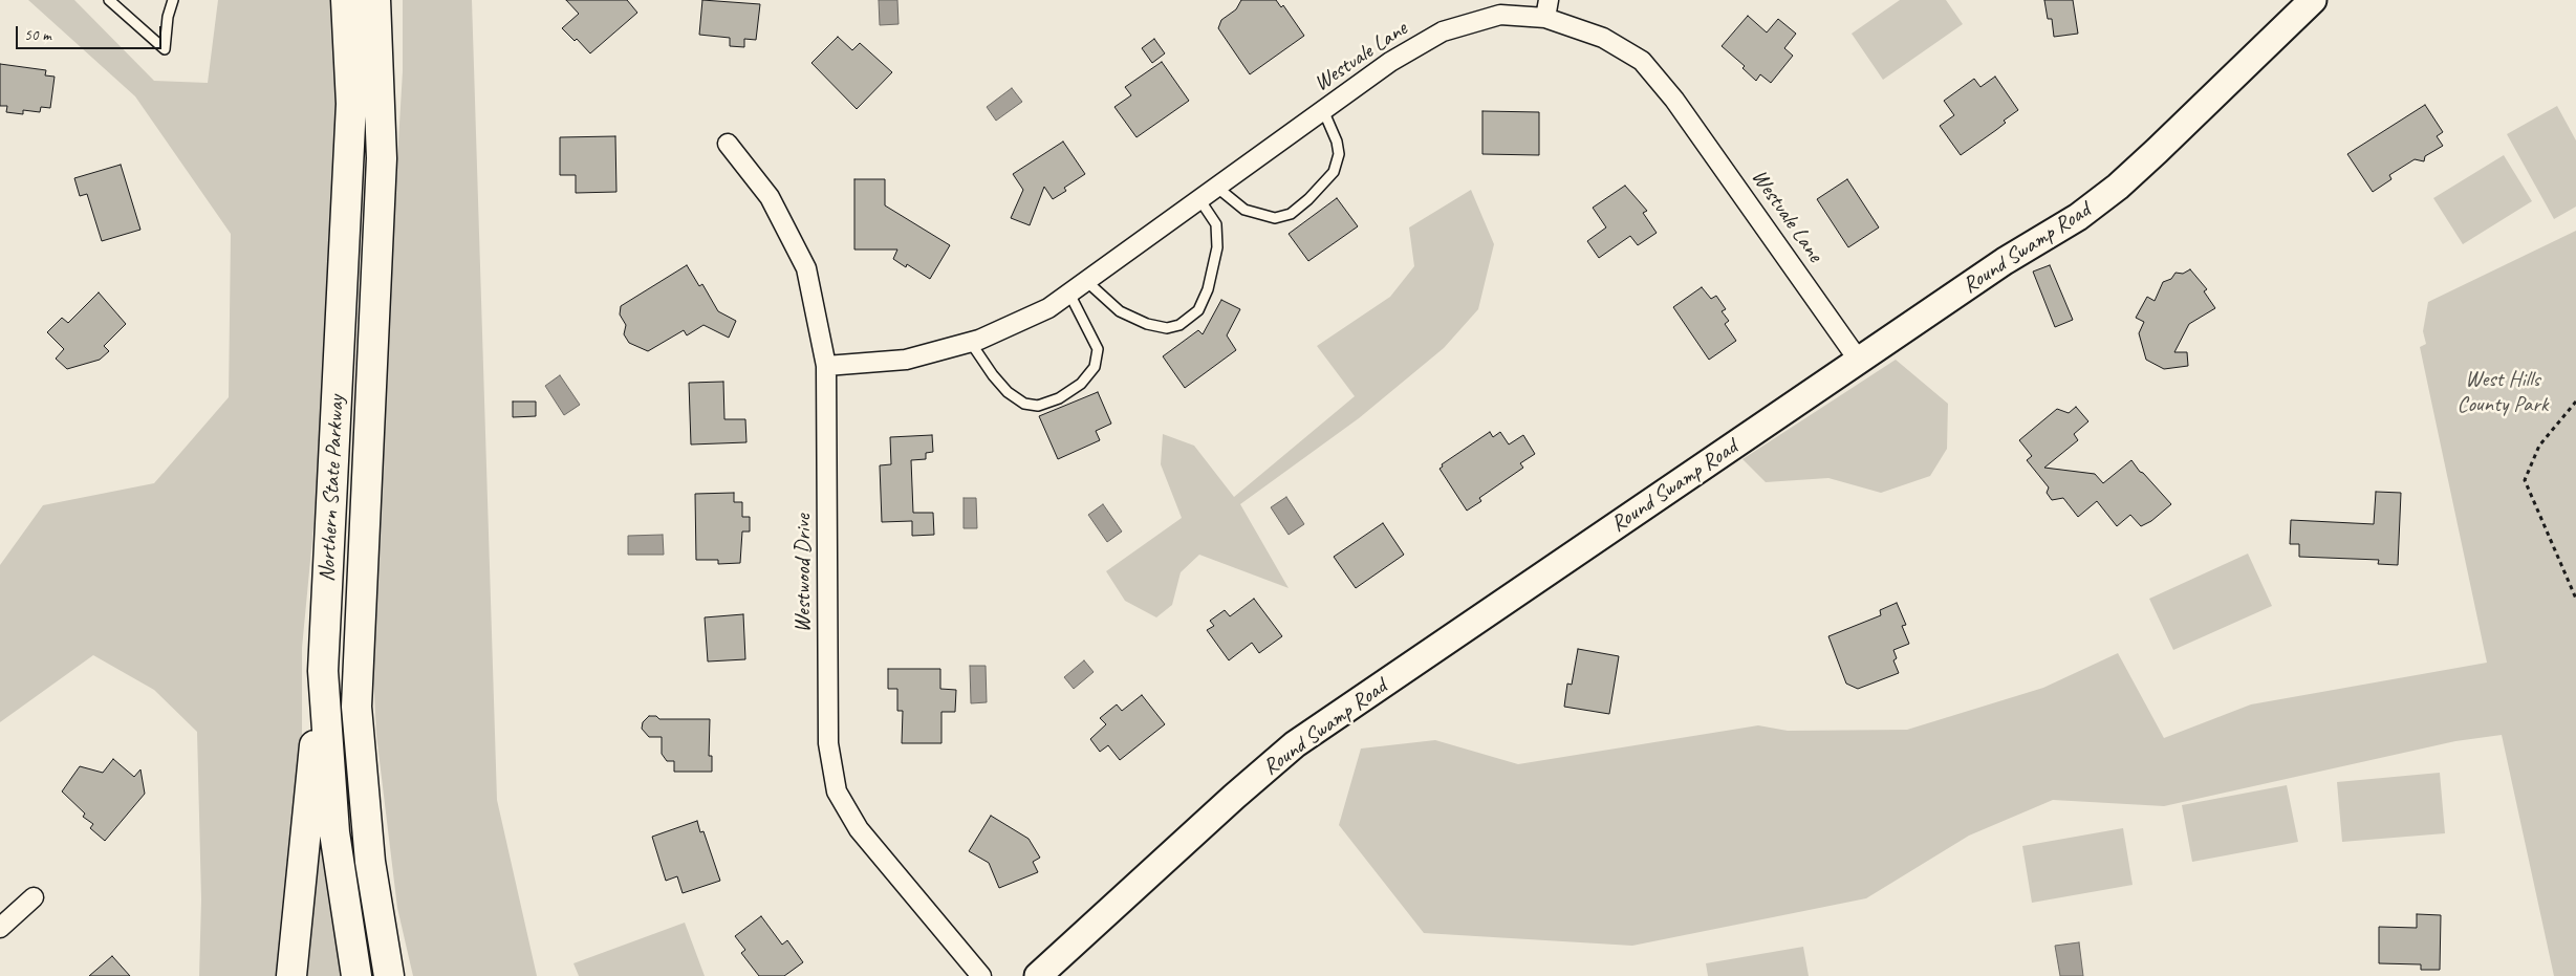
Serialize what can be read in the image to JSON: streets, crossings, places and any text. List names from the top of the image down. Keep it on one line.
{"streets":{"highway":["Northern State Parkway"],"street":["Westvale Lane","Round Swamp Road","Westwood Drive"]},"crossings":[["Westvale Lane","Round Swamp Road"],["Westvale Lane","Westwood Drive"]],"parks":["West Hills County Park"],"scale_bar":"50 m"}
